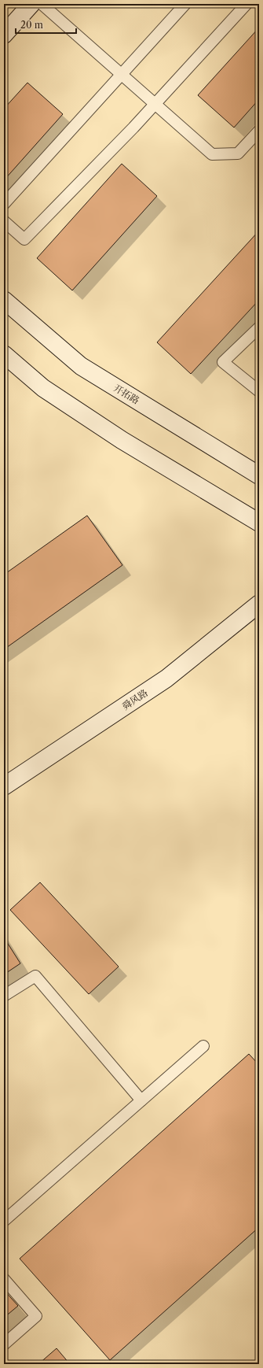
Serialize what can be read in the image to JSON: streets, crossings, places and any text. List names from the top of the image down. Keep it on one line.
{"streets":{"main road":["开拓路","舜风路"]},"scale_bar":"20 m"}
